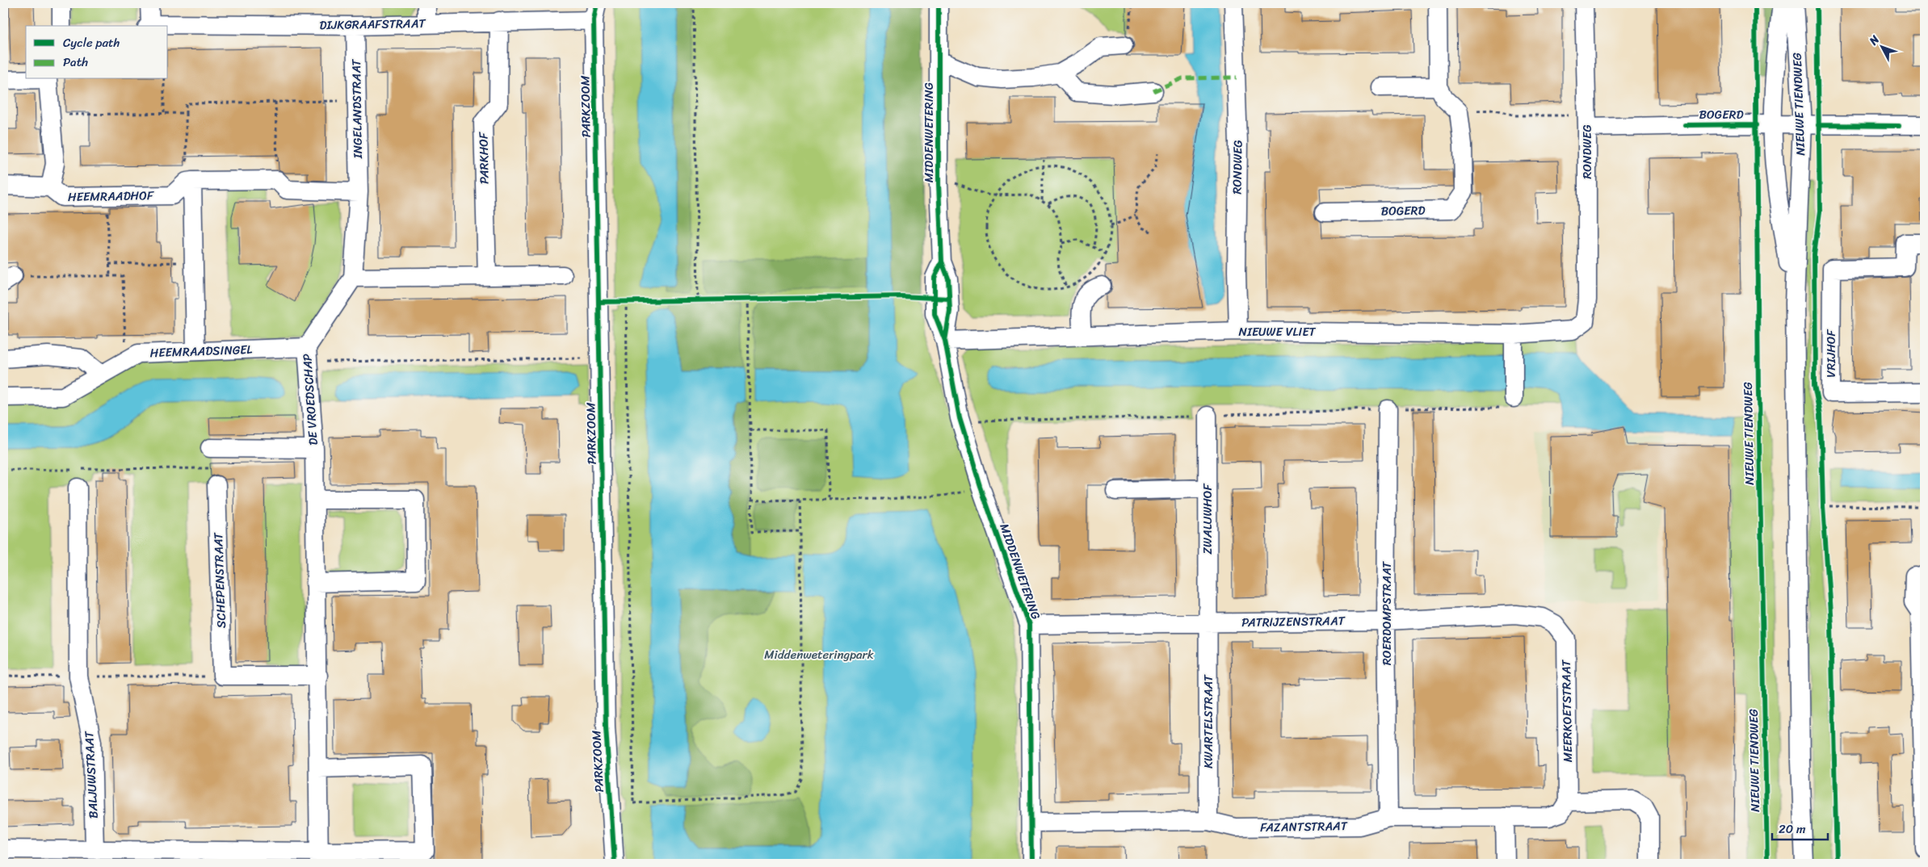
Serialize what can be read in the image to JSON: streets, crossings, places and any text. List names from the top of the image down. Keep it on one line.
{"streets":{"street":["DIJKGRAAFSTRAAT","NIEUWE TIENDWEG","PARKZOOM","INGELANDSTRAAT","BOGERD","MIDDENWETERING","RONDWEG","PARKHOF","HEEMRAADHOF","NIEUWE VLIET","HEEMRAADSINGEL","VRIJHOF","DE VROEDSCHAP","ZWALUWHOF","SCHEPENSTRAAT","ROERDOMPSTRAAT","PATRIJZENSTRAAT","MEERKOETSTRAAT","KWARTELSTRAAT","BALJUWSTRAAT","FAZANTSTRAAT"]},"crossings":[["DIJKGRAAFSTRAAT","PARKZOOM"],["DIJKGRAAFSTRAAT","INGELANDSTRAAT"],["DIJKGRAAFSTRAAT","PARKHOF"],["NIEUWE TIENDWEG","BOGERD"],["INGELANDSTRAAT","DE VROEDSCHAP"],["BOGERD","RONDWEG"],["MIDDENWETERING","NIEUWE VLIET"],["MIDDENWETERING","PATRIJZENSTRAAT"],["MIDDENWETERING","FAZANTSTRAAT"],["RONDWEG","NIEUWE VLIET"],["HEEMRAADSINGEL","DE VROEDSCHAP"],["ZWALUWHOF","PATRIJZENSTRAAT"],["ZWALUWHOF","KWARTELSTRAAT"],["ROERDOMPSTRAAT","PATRIJZENSTRAAT"],["ROERDOMPSTRAAT","FAZANTSTRAAT"],["PATRIJZENSTRAAT","MEERKOETSTRAAT"],["PATRIJZENSTRAAT","KWARTELSTRAAT"],["MEERKOETSTRAAT","FAZANTSTRAAT"],["KWARTELSTRAAT","FAZANTSTRAAT"]],"parks":["Middenweteringpark"],"legend":["Cycle path","Path"],"scale_bar":"20 m","north":"top left"}
